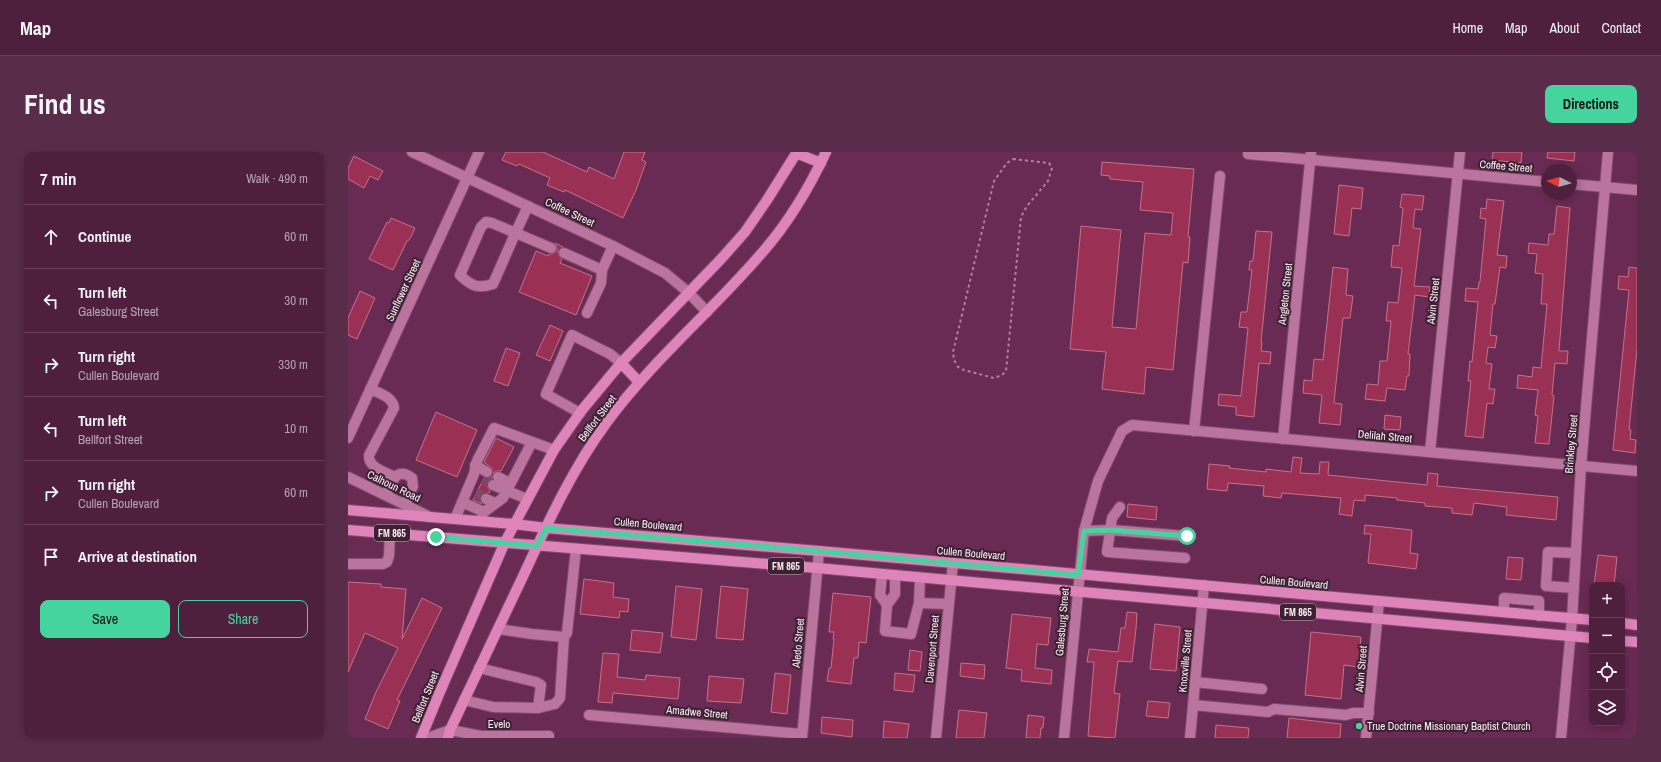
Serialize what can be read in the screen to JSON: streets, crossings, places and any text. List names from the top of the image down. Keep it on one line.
{"streets":{"main road":["Bellfort Street","Cullen Boulevard","FM 865"],"street":["Coffee Street","Sunflower Street","Angleton Street","Alvin Street","Delilah Street","Brinkley Street","Calhoun Road","Galesburg Street","Aledo Street","Davenport Street","Knoxville Street","Amadwe Street","Evelo"]},"crossings":[["Coffee Street","Sunflower Street"],["Coffee Street","Angleton Street"],["Coffee Street","Alvin Street"],["Coffee Street","Bellfort Street"],["Angleton Street","Delilah Street"],["Alvin Street","Delilah Street"],["Alvin Street","Cullen Boulevard"],["Alvin Street","FM 865"],["Bellfort Street","Cullen Boulevard"],["Bellfort Street","FM 865"],["Bellfort Street","Evelo"],["Delilah Street","Brinkley Street"],["Delilah Street","Galesburg Street"],["Brinkley Street","Cullen Boulevard"],["Brinkley Street","FM 865"],["Calhoun Road","Cullen Boulevard"],["Cullen Boulevard","Galesburg Street"],["Cullen Boulevard","Aledo Street"],["Cullen Boulevard","Davenport Street"],["Cullen Boulevard","Knoxville Street"],["FM 865","Galesburg Street"],["FM 865","Aledo Street"],["FM 865","Davenport Street"],["FM 865","Knoxville Street"],["Aledo Street","Amadwe Street"]],"places":["True Doctrine Missionary Baptist Church"],"north":"left","page":{"header":"Map","nav":["Home","Map","About","Contact"],"title":"Find us","buttons":["Directions",["Save","Share"]],"heading":["7 min","Walk · 490 m"],"list":[["Continue","60 m"],["Turn left","Galesburg Street","30 m"],["Turn right","Cullen Boulevard","330 m"],["Turn left","Bellfort Street","10 m"],["Turn right","Cullen Boulevard","60 m"],"Arrive at destination"],"map_buttons":["+","−"]}}
